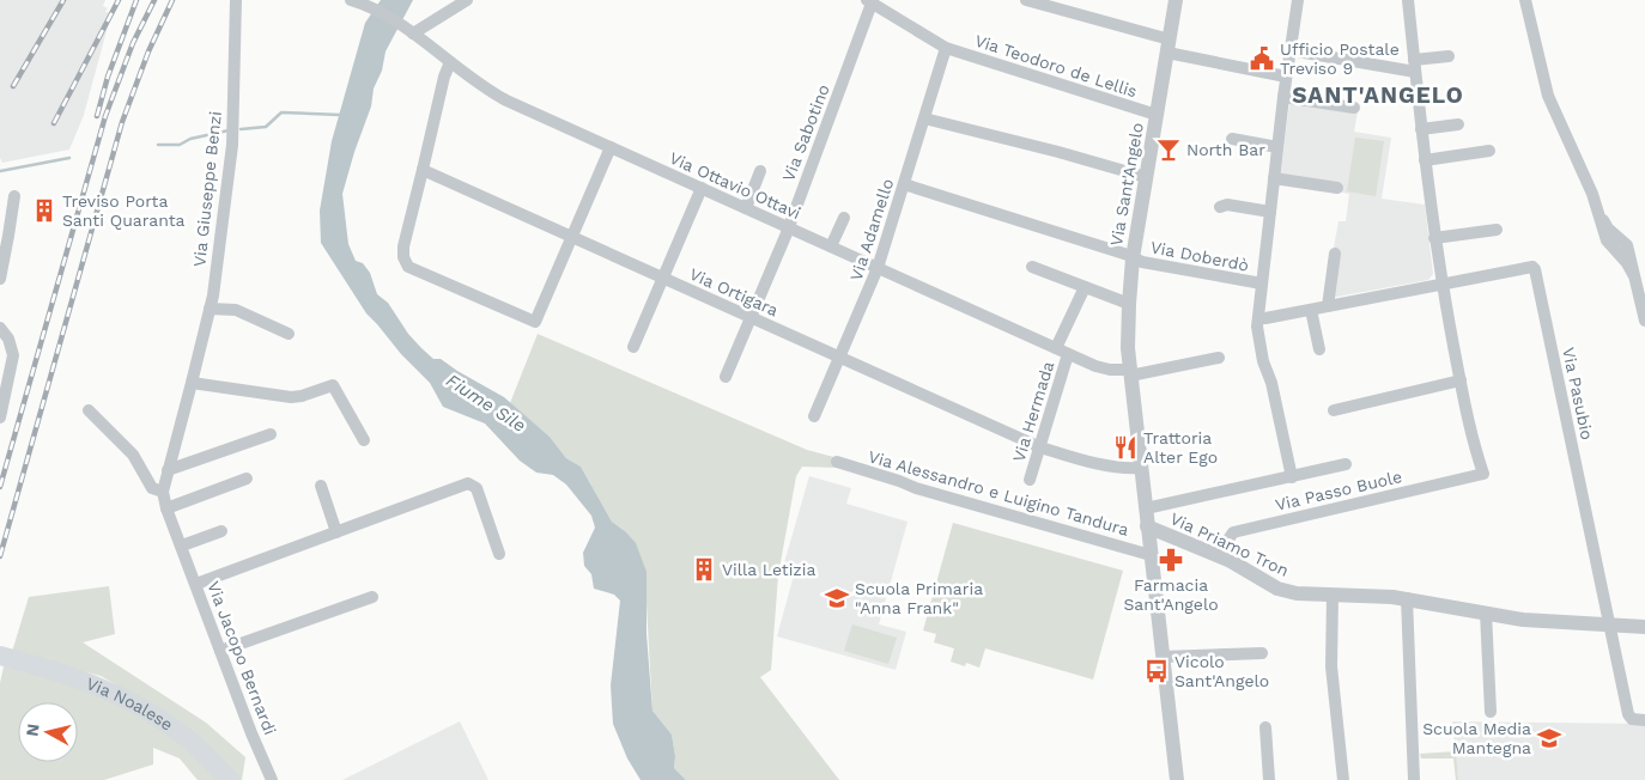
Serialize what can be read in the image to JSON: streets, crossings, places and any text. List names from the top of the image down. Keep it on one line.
{"streets":{"main road":["Via Noalese"],"street":["Via Teodoro de Lellis","Via Sabotino","Via Sant'Angelo","Via Ottavio Ottavi","Via Giuseppe Benzi","Via Adamello","Via Doberdò","Via Ortigara","Via Pasubio","Via Hermada","Via Passo Buole","Via Alessandro e Luigino Tandura","Via Priamo Tron","Via Jacopo Bernardi"]},"crossings":[["Via Teodoro de Lellis","Via Sabotino"],["Via Teodoro de Lellis","Via Sant'Angelo"],["Via Teodoro de Lellis","Via Adamello"],["Via Sabotino","Via Ottavio Ottavi"],["Via Sabotino","Via Ortigara"],["Via Sant'Angelo","Via Ottavio Ottavi"],["Via Sant'Angelo","Via Doberdò"],["Via Sant'Angelo","Via Ortigara"],["Via Sant'Angelo","Via Alessandro e Luigino Tandura"],["Via Sant'Angelo","Via Priamo Tron"],["Via Ottavio Ottavi","Via Adamello"],["Via Ottavio Ottavi","Via Hermada"],["Via Giuseppe Benzi","Via Jacopo Bernardi"],["Via Adamello","Via Doberdò"],["Via Adamello","Via Ortigara"],["Via Ortigara","Via Hermada"],["Via Pasubio","Via Priamo Tron"],["Via Passo Buole","Via Priamo Tron"]],"districts":["SANT'ANGELO"],"water":["Fiume Sile"],"places":{"public building":["Ufficio Postale Treviso 9"],"bar":["North Bar"],"building":["Treviso Porta Santi Quaranta","Villa Letizia"],"restaurant":["Trattoria Alter Ego"],"pharmacy":["Farmacia Sant'Angelo"],"school or university":["Scuola Primaria \"Anna Frank\"","Scuola Media Mantegna"],"bus stop":["Vicolo Sant'Angelo"]},"north":"left"}
